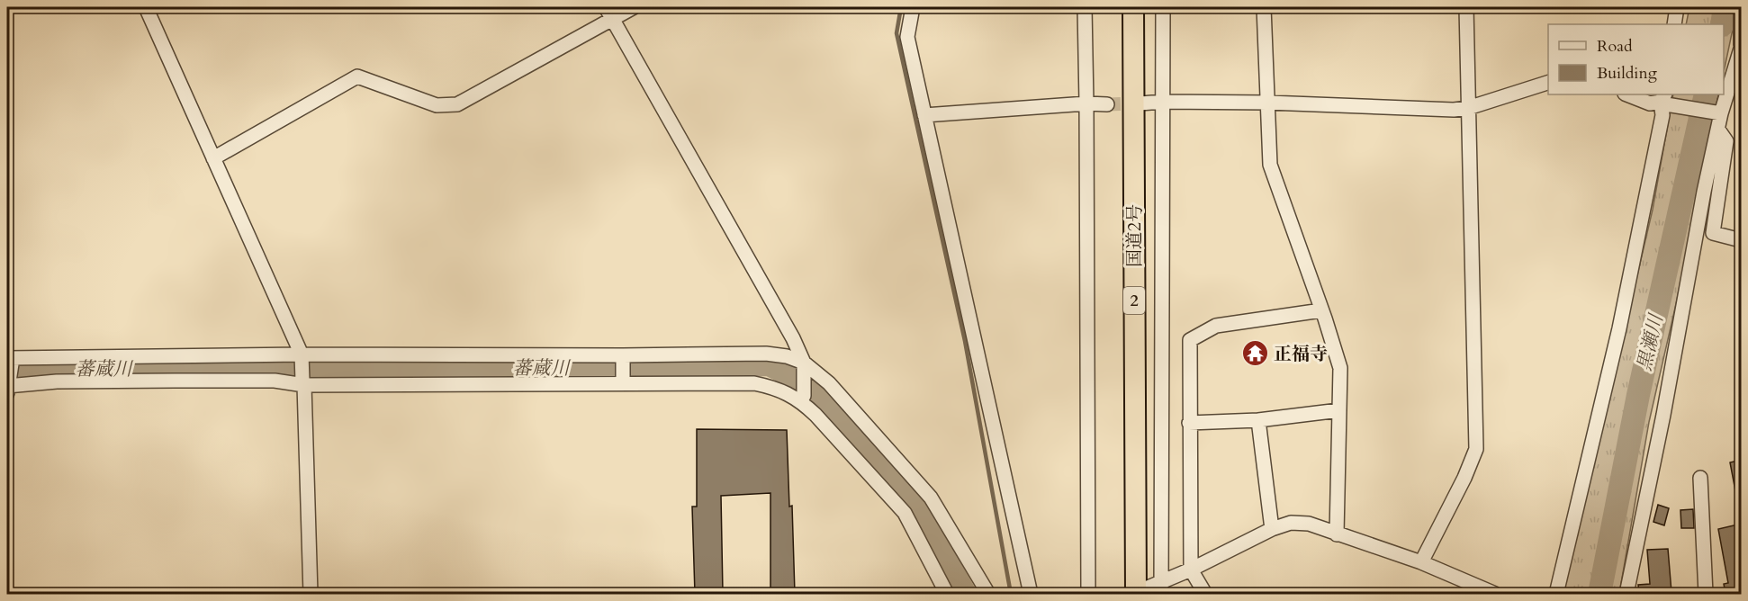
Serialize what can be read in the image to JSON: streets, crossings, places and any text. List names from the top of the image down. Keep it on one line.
{"streets":{"highway":["国道2号","2"]},"water":["黒瀬川","蕃蔵川"],"places":{"temple":["正福寺"]},"legend":["Road","Building"]}
